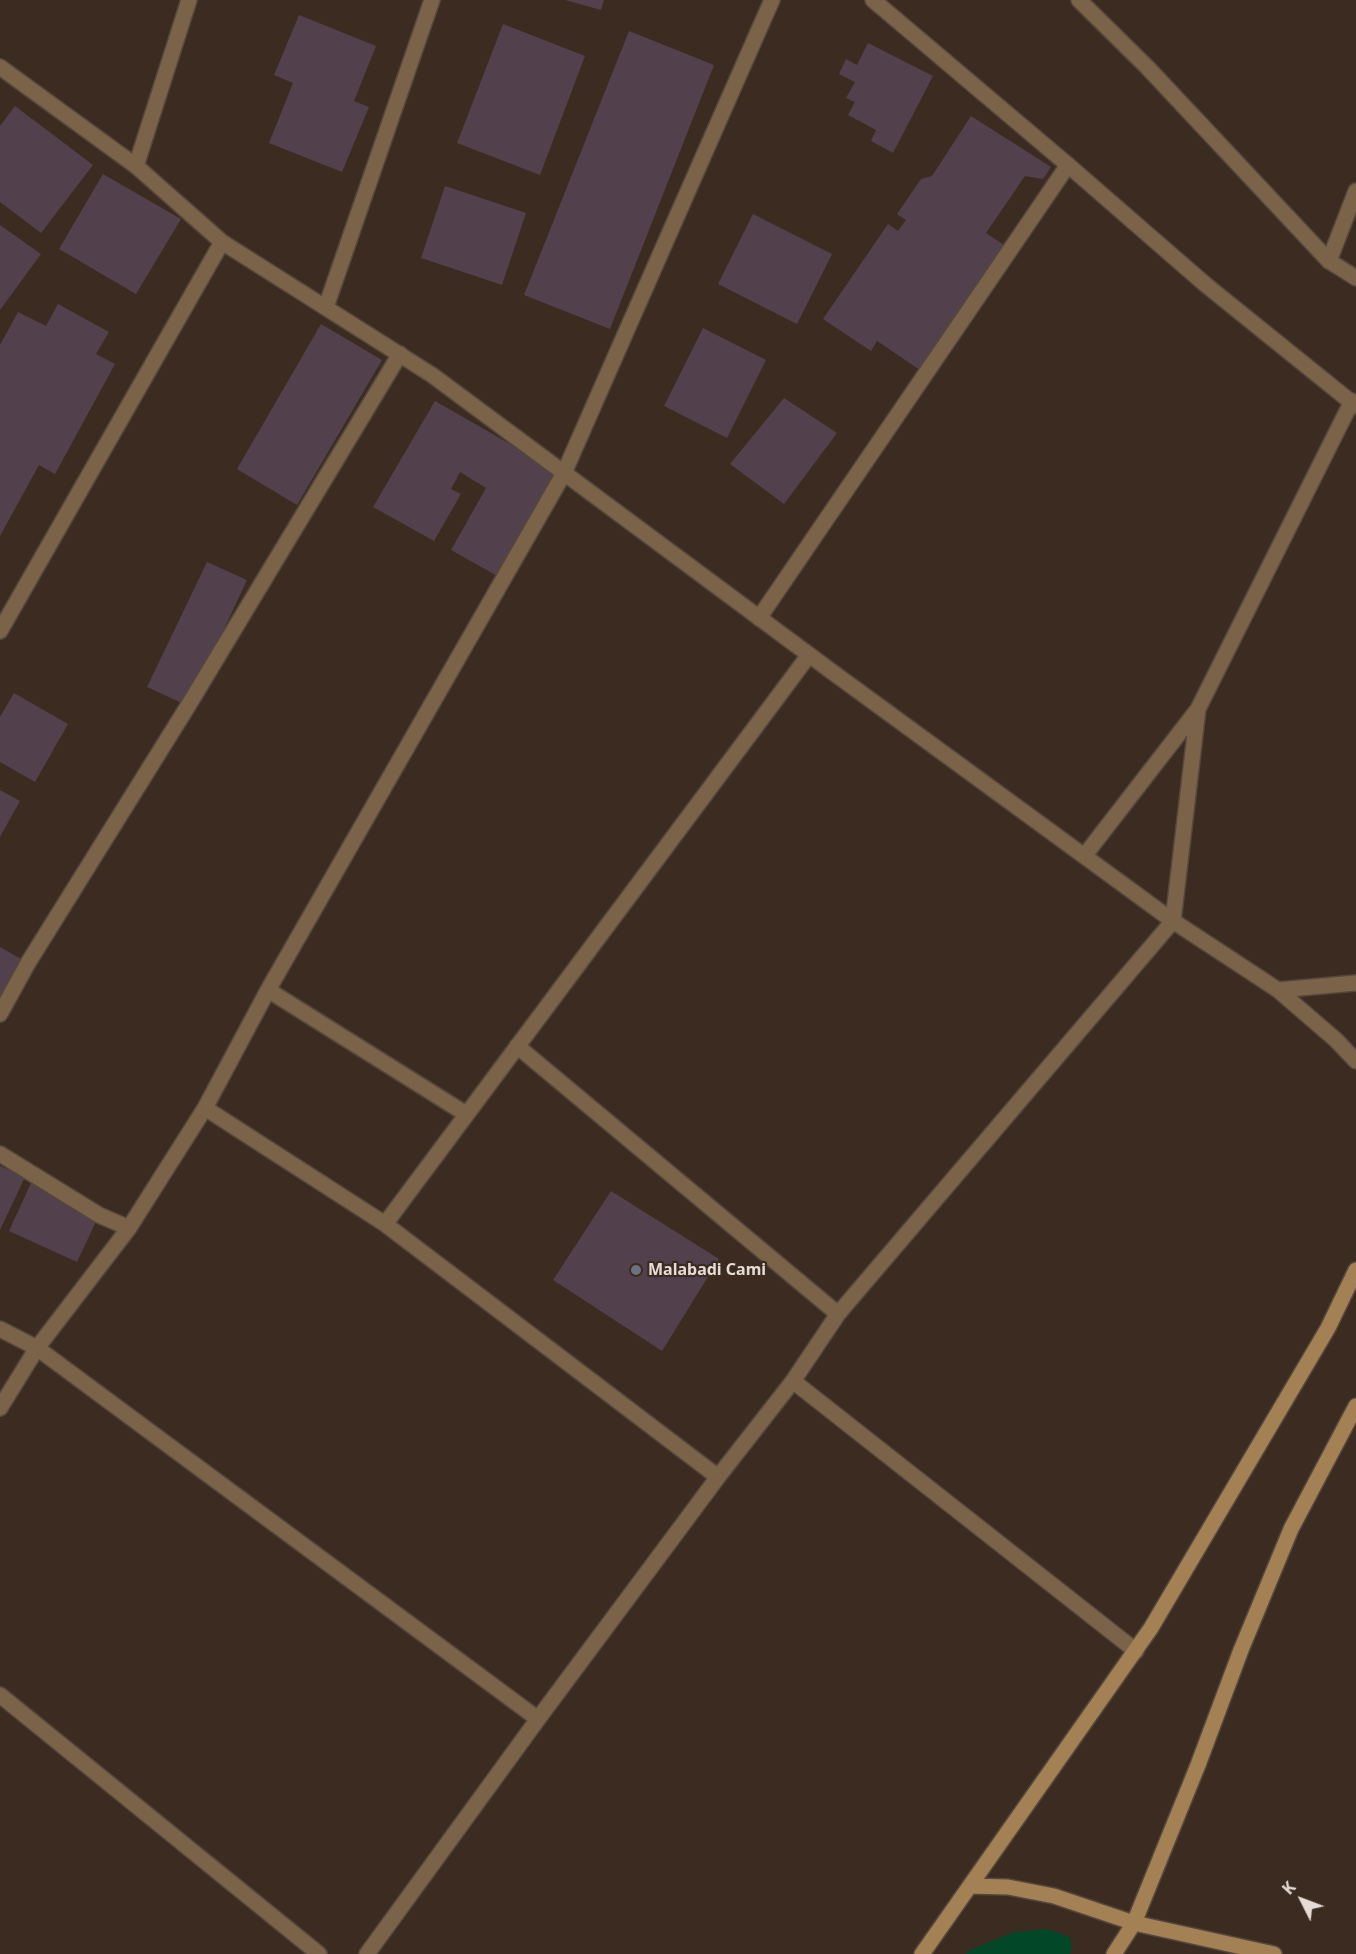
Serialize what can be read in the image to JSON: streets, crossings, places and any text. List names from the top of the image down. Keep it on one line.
{"places":["Malabadi Cami"],"north":"top left"}
